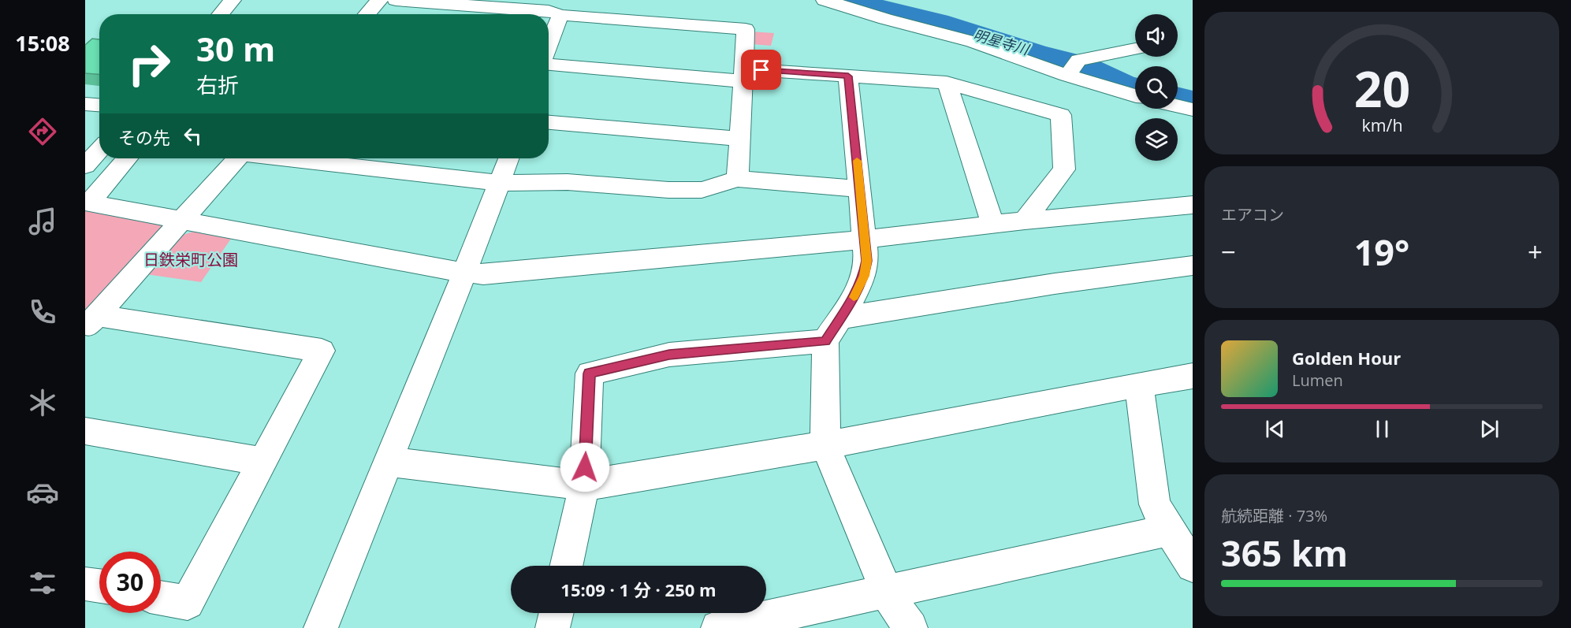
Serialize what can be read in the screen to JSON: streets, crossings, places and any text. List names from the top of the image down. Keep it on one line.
{"water":["明星寺川"],"parks":["日鉄栄町公園"],"page":{"tabs":"15:08","turn":["30 m","右折"],"then":"その先","tile":["エアコン",["航続距離 · 73%","365 km"]],"heat":["−","19°","+"],"song":["Golden Hour","Lumen"],"limit":"30","trip":"15:09 · 1 分 · 250 m","gauge":["20","km/h"]}}
